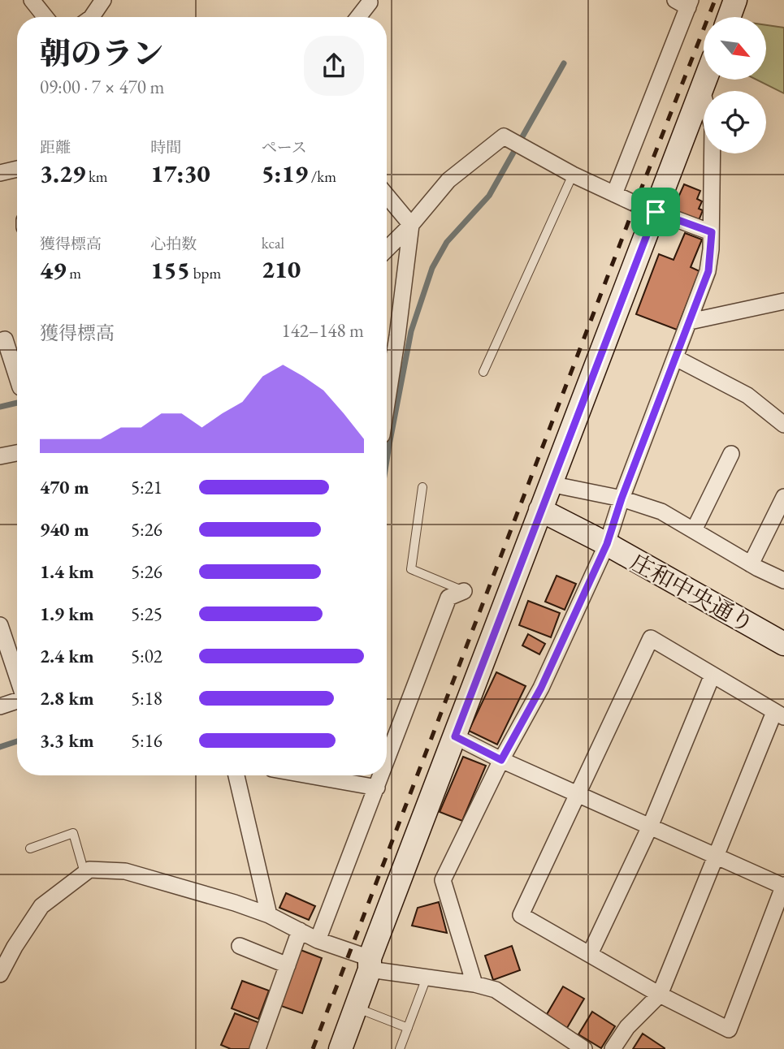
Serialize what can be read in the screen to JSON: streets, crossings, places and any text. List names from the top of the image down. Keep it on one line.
{"streets":{"street":["庄和中央通り"]},"north":"bottom right","page":{"heading":["朝のラン","09:00 · 7 × 470 m"],"stats":[["距離","3.29 km"],["時間","17:30"],["ペース","5:19 /km"],["獲得標高","49 m"],["心拍数","155 bpm"],["kcal","210"]],"chart":["獲得標高","142–148 m"],"list":[{"name":"470 m","note":"5:21"},{"name":"940 m","note":"5:26"},{"name":"1.4 km","note":"5:26"},{"name":"1.9 km","note":"5:25"},{"name":"2.4 km","note":"5:02"},{"name":"2.8 km","note":"5:18"},{"name":"3.3 km","note":"5:16"}]}}
